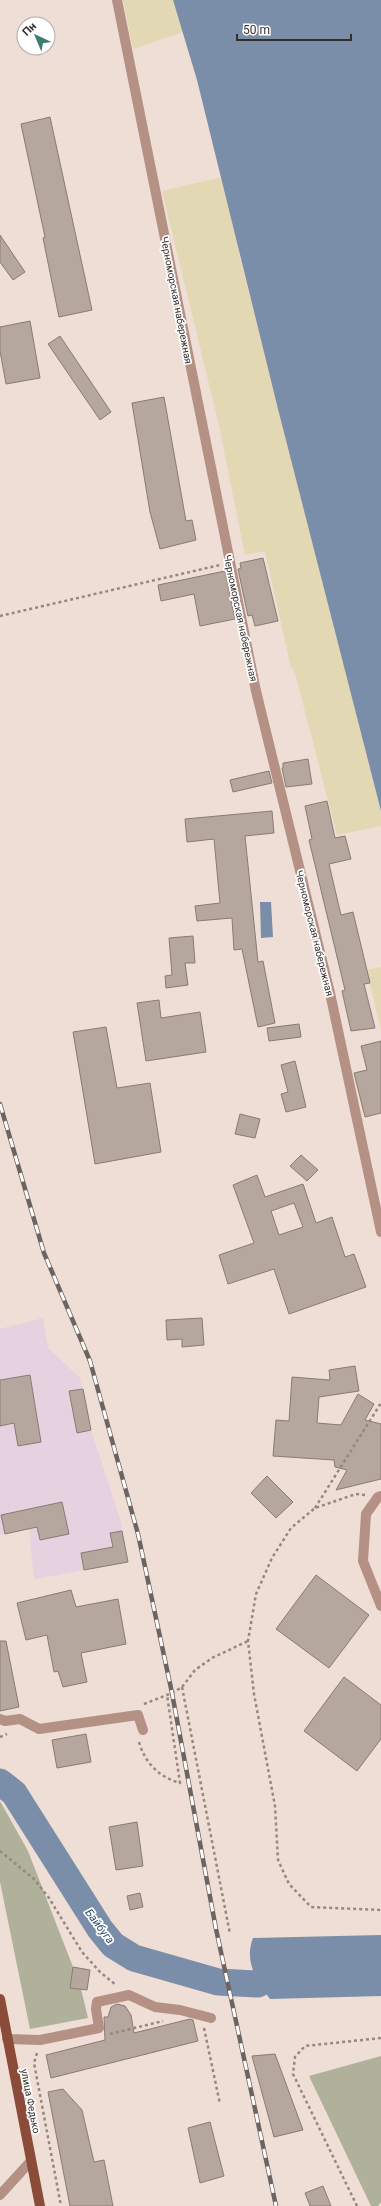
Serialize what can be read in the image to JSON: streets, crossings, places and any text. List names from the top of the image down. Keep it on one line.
{"streets":{"main road":["улица Федько"],"street":["Черноморская набережная"]},"water":["Байбуга"],"scale_bar":"50 m","north":"top left"}
